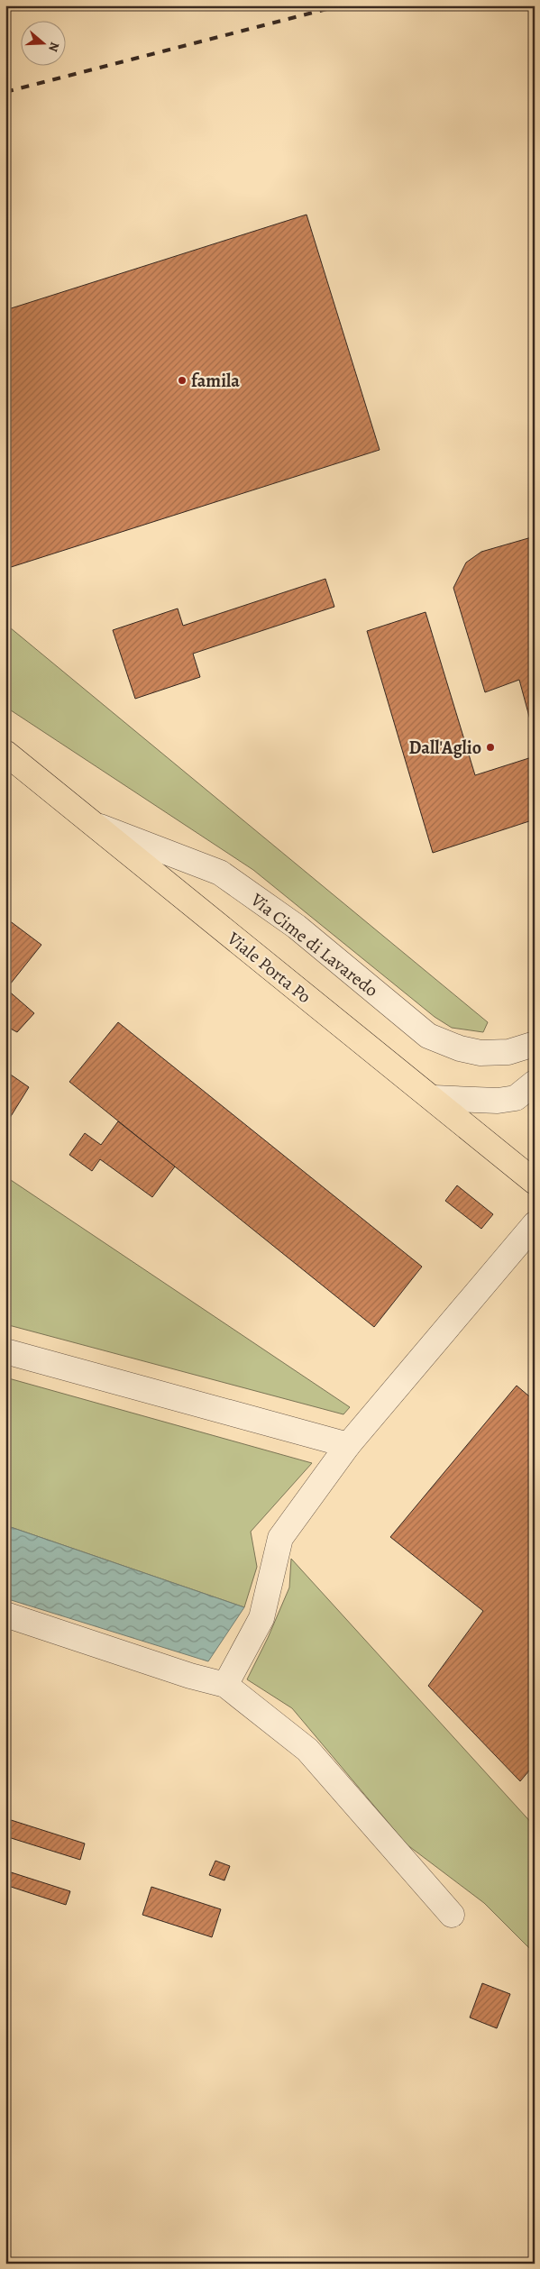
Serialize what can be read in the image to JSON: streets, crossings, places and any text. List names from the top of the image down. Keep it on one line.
{"streets":{"main road":["Viale Porta Po"],"street":["Via Cime di Lavaredo"]},"crossings":[["Via Cime di Lavaredo","Viale Porta Po"]],"places":["famila","Dall'Aglio"],"north":"right"}
